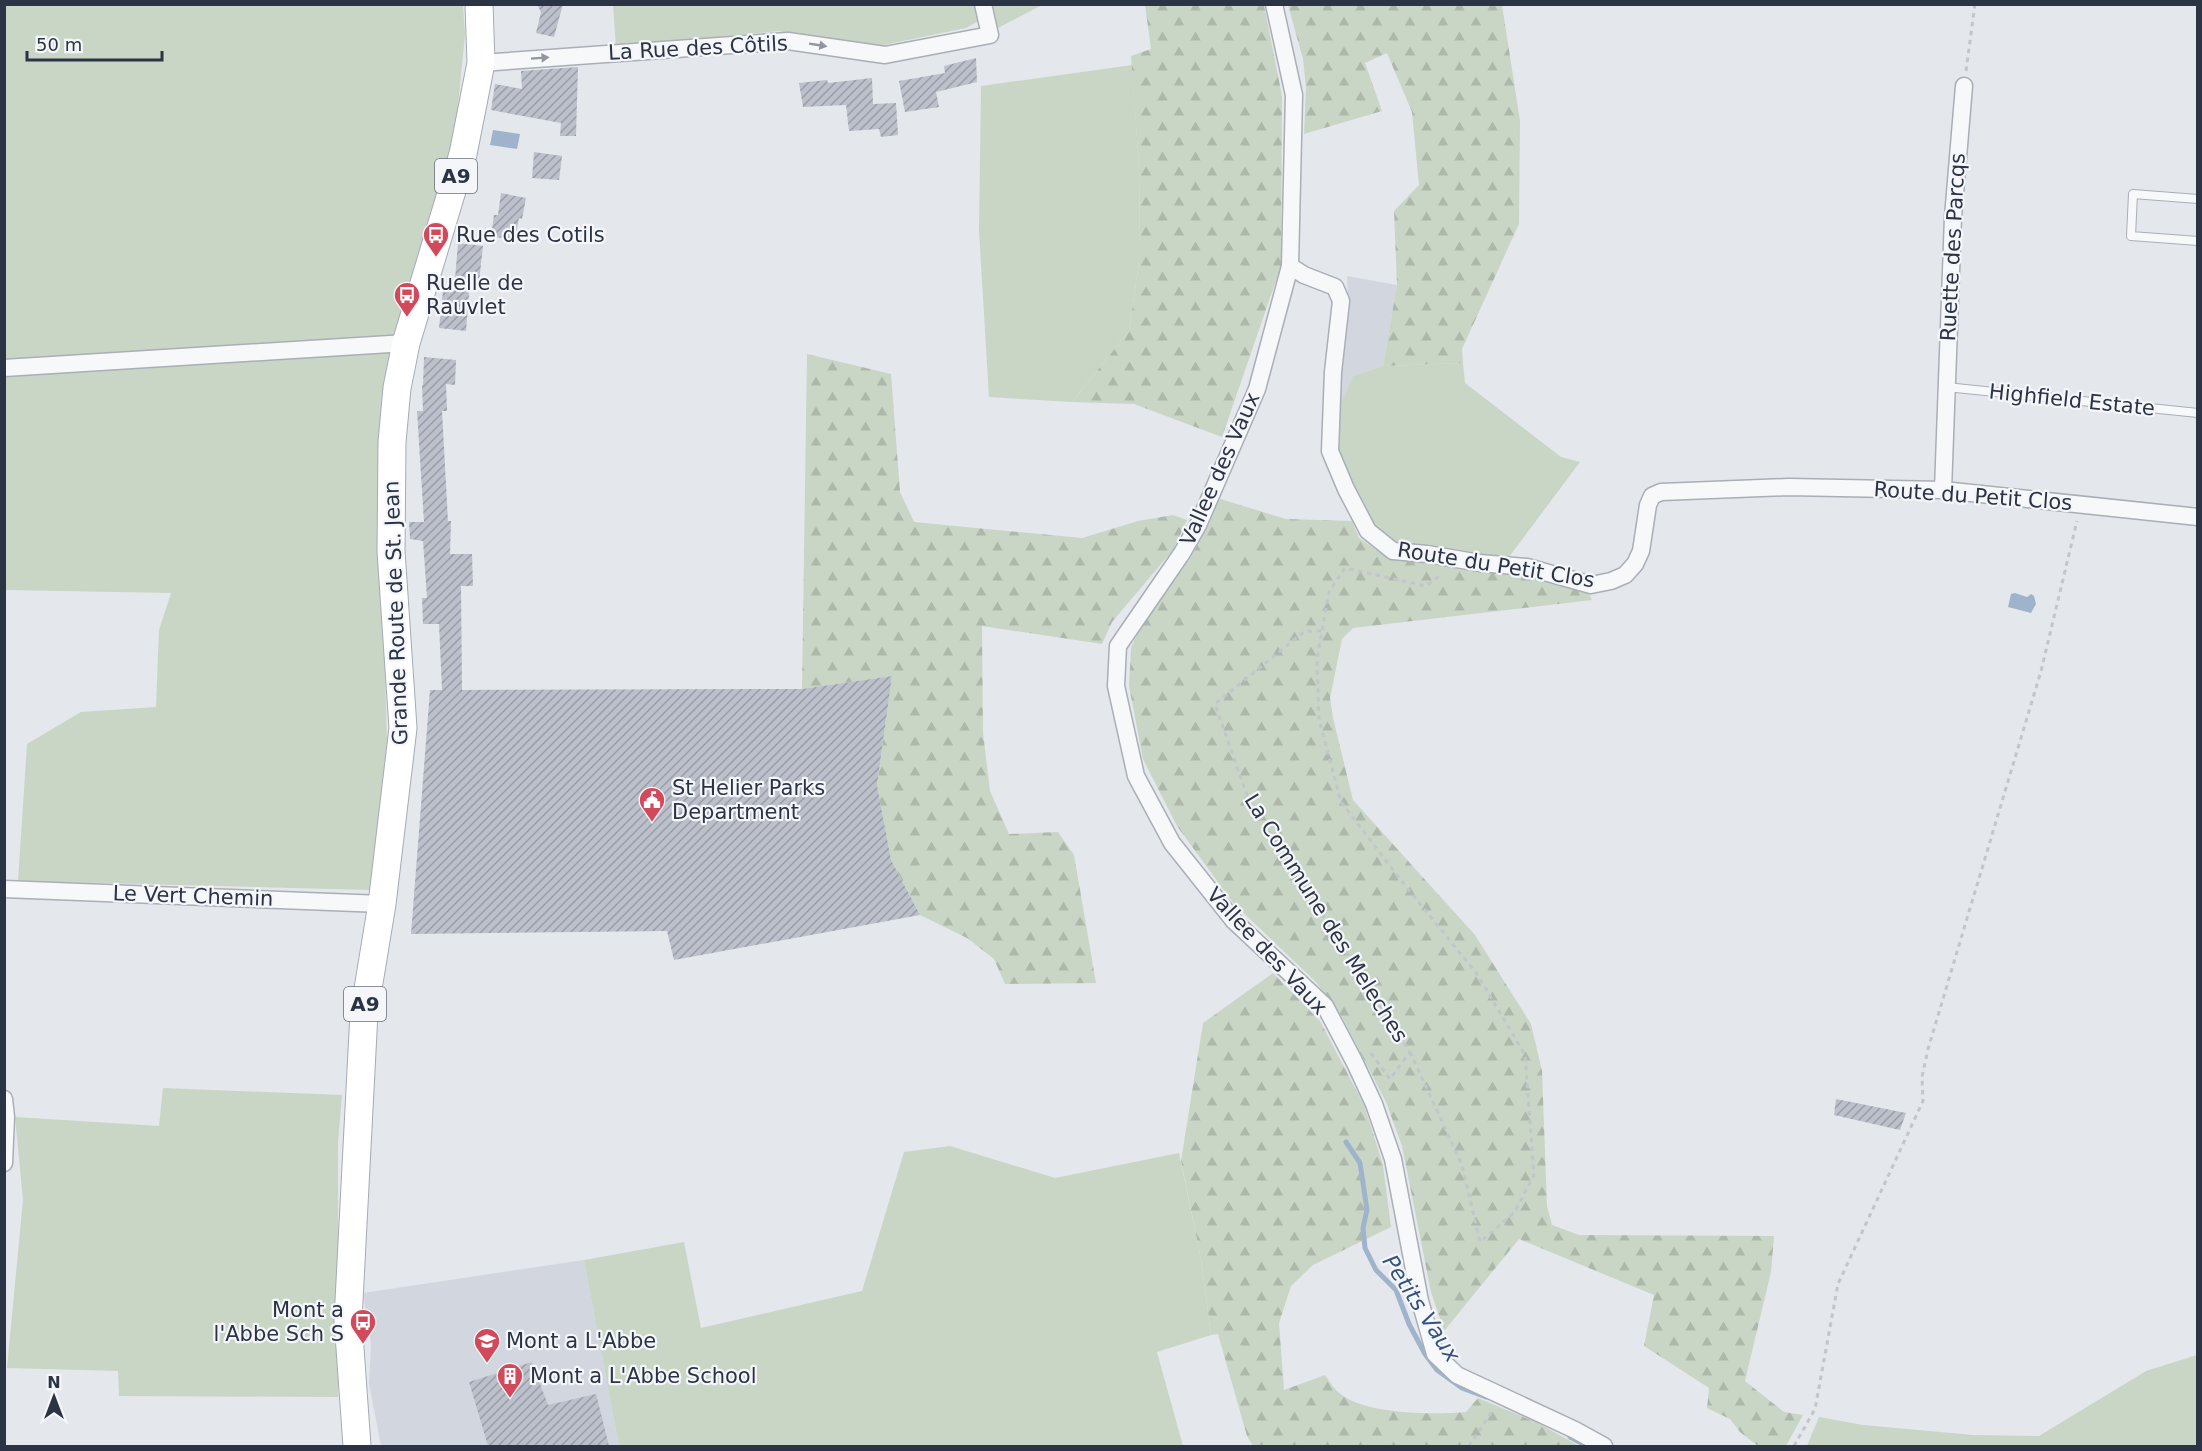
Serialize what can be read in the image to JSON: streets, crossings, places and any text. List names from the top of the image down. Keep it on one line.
{"streets":{"main road":["A9","Grande Route de St. Jean"],"street":["La Rue des Côtils","Ruette des Parcqs","Vallee des Vaux","Route du Petit Clos","Le Vert Chemin"],"lane":["Highfield Estate"],"path":["La Commune des Meleches"]},"crossings":[["La Rue des Côtils","Grande Route de St. Jean"],["Ruette des Parcqs","Highfield Estate"],["Ruette des Parcqs","Route du Petit Clos"],["Vallee des Vaux","Route du Petit Clos"],["Route du Petit Clos","La Commune des Meleches"],["Grande Route de St. Jean","Le Vert Chemin"]],"one_way":["La Rue des Côtils"],"water":["Petits Vaux"],"places":{"bus stop":["Rue des Cotils","Ruelle de Rauvlet","Mont a l'Abbe Sch S"],"public building":["St Helier Parks Department"],"school or university":["Mont a L'Abbe"],"building":["Mont a L'Abbe School"]},"scale_bar":"50 m","north":"top"}
